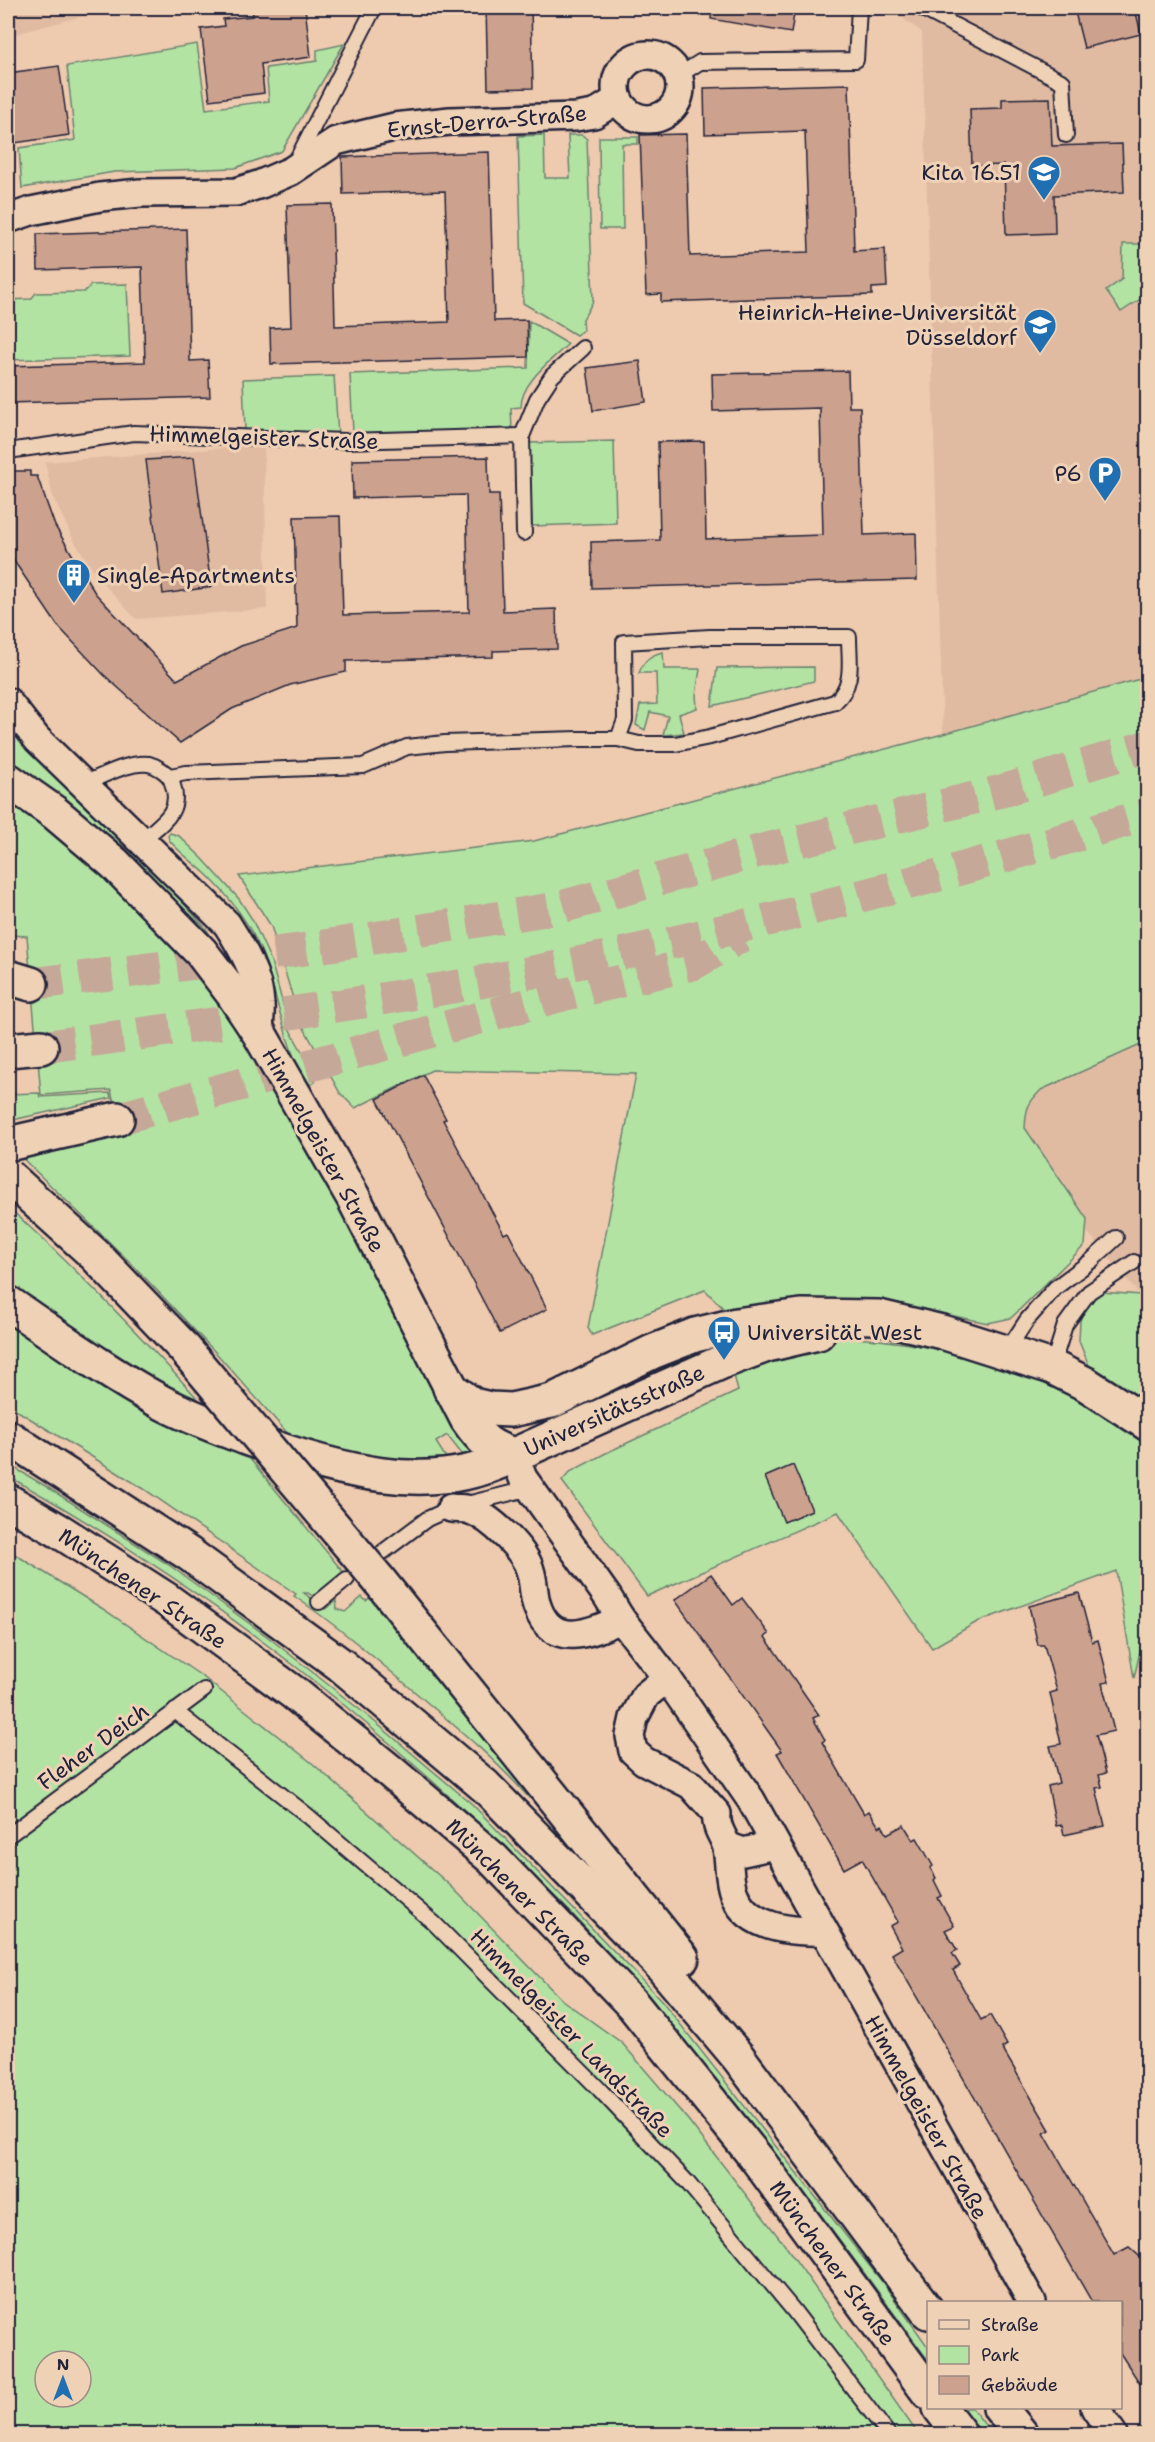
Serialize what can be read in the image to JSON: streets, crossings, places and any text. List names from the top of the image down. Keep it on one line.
{"streets":{"main road":["Himmelgeister Straße","Universitätsstraße","Münchener Straße"],"street":["Ernst-Derra-Straße"],"lane":["Fleher Deich","Himmelgeister Landstraße"]},"crossings":[["Himmelgeister Straße","Universitätsstraße"],["Fleher Deich","Himmelgeister Landstraße"]],"places":{"school or university":["Kita 16.51","Heinrich-Heine-Universität Düsseldorf"],"parking":["P6"],"building":["Single-Apartments"],"bus stop":["Universität West"]},"legend":["Straße","Park","Gebäude"],"north":"top"}
